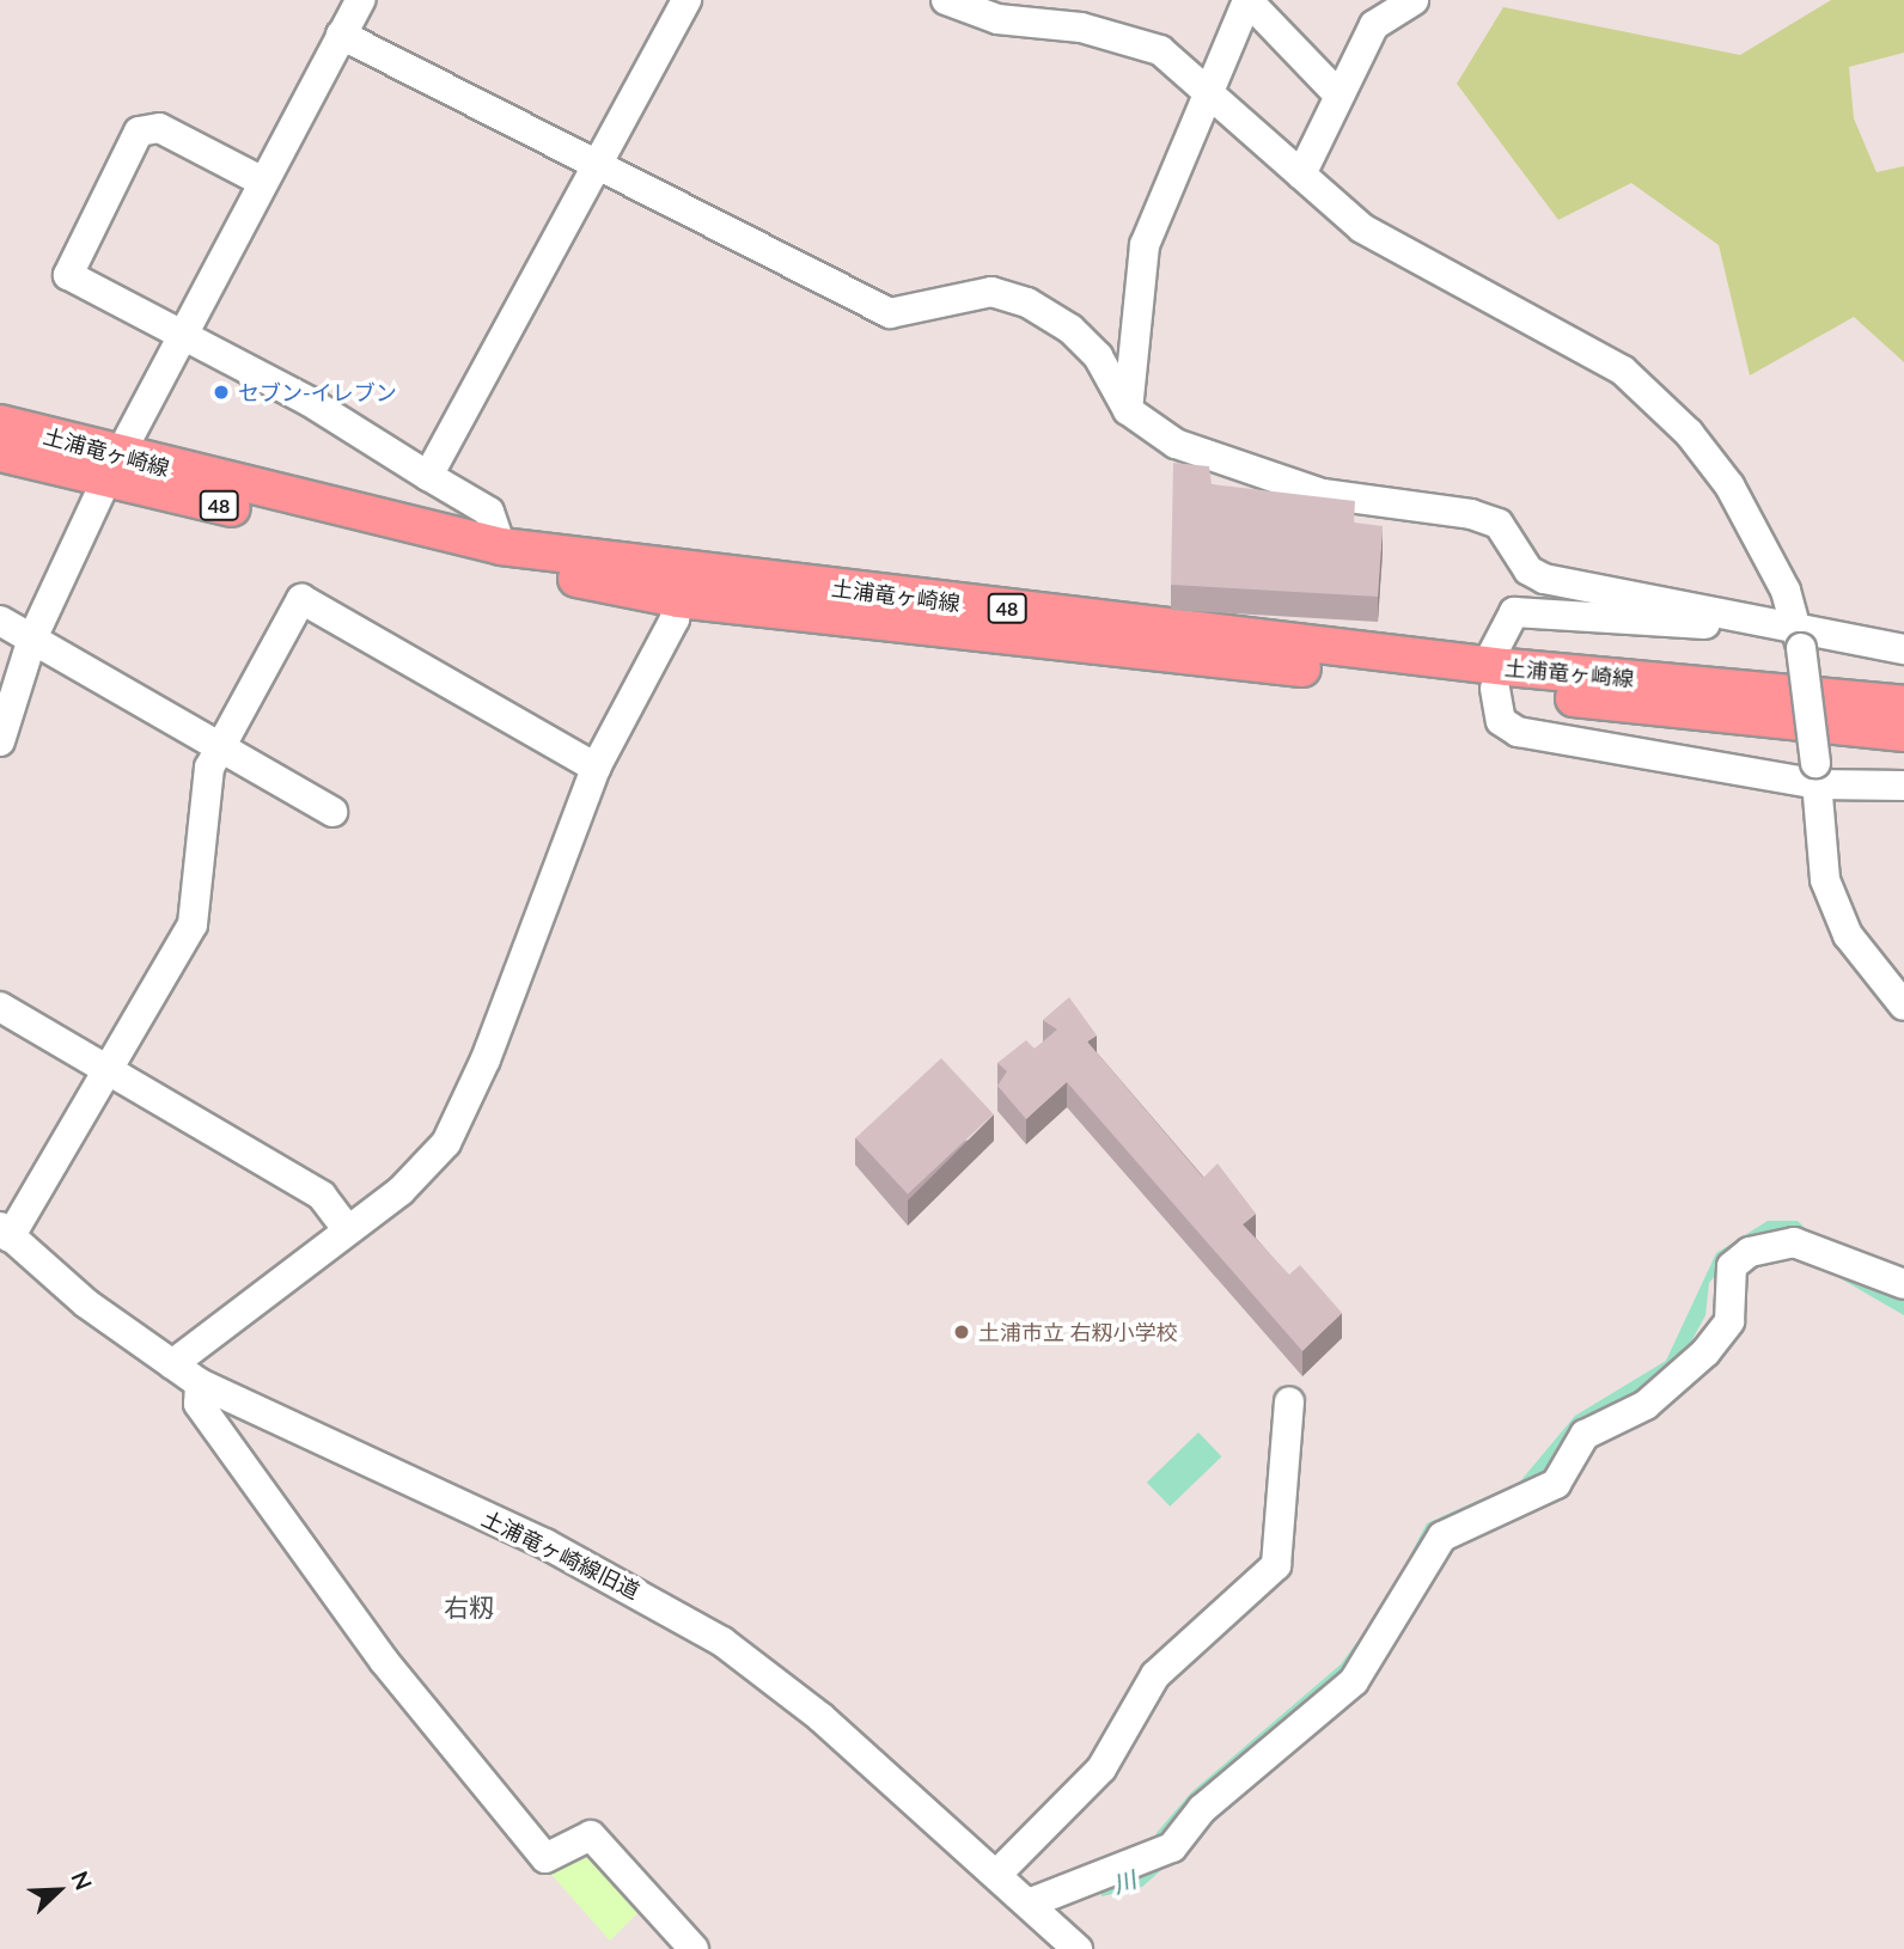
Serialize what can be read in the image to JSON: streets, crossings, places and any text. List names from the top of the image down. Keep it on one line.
{"streets":{"main road":["土浦竜ヶ崎線","48"],"street":["土浦竜ヶ崎線旧道"]},"districts":["右籾"],"water":["川"],"places":["セブン-イレブン","土浦市立 右籾小学校"],"north":"top right"}
